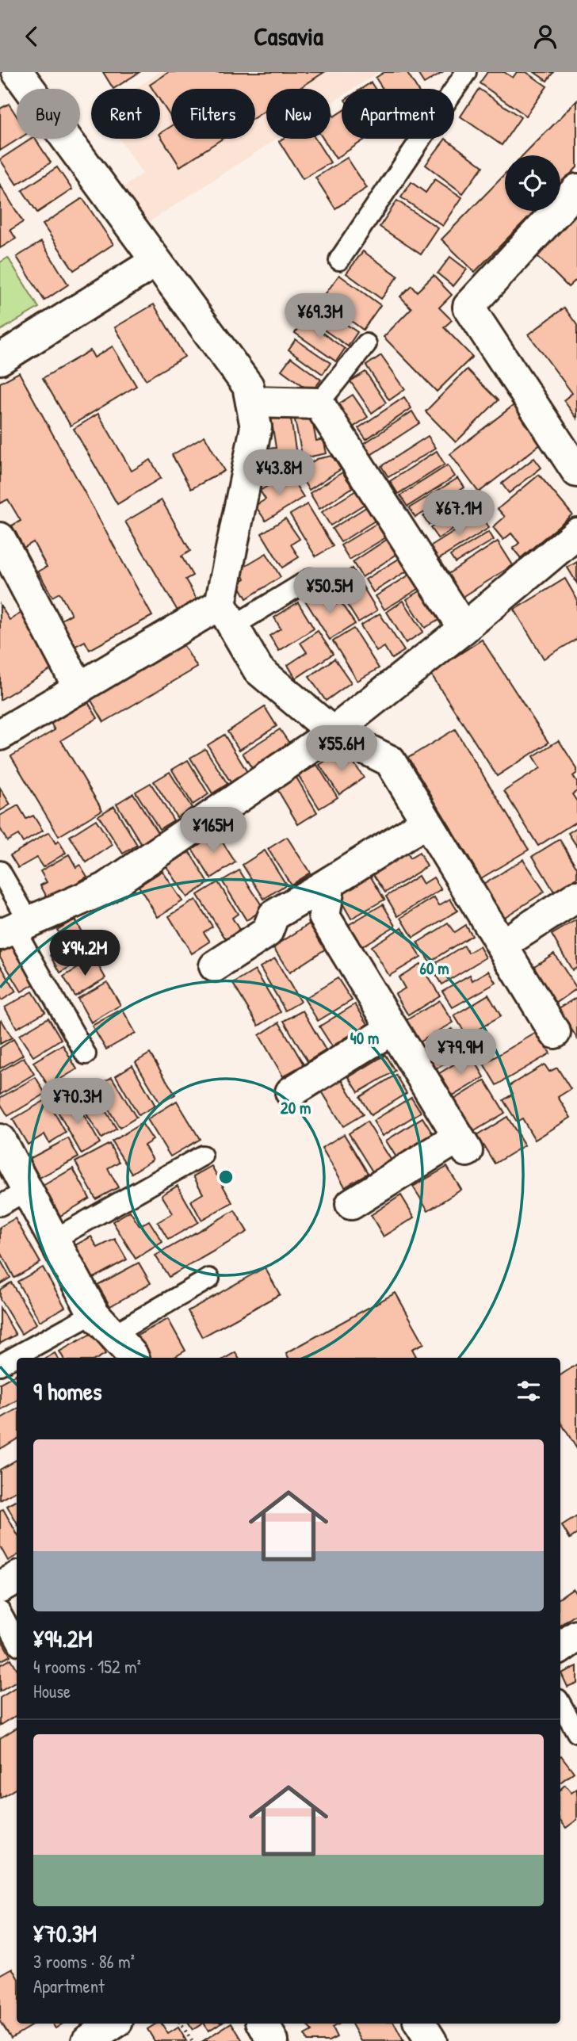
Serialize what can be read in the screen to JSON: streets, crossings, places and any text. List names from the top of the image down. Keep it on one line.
{"page":{"header":"Casavia","chip":["Buy","Rent","Filters","New","Apartment"],"price":["¥69.3M","¥43.8M","¥67.1M","¥50.5M","¥55.6M","¥165M","¥94.2M","¥79.9M","¥70.3M"],"heading":"9 homes","list":[{"name":"¥94.2M","note":"4 rooms · 152 m² · House"},{"name":"¥70.3M","note":"3 rooms · 86 m² · Apartment"}]},"rings":["60 m","40 m","20 m"]}
